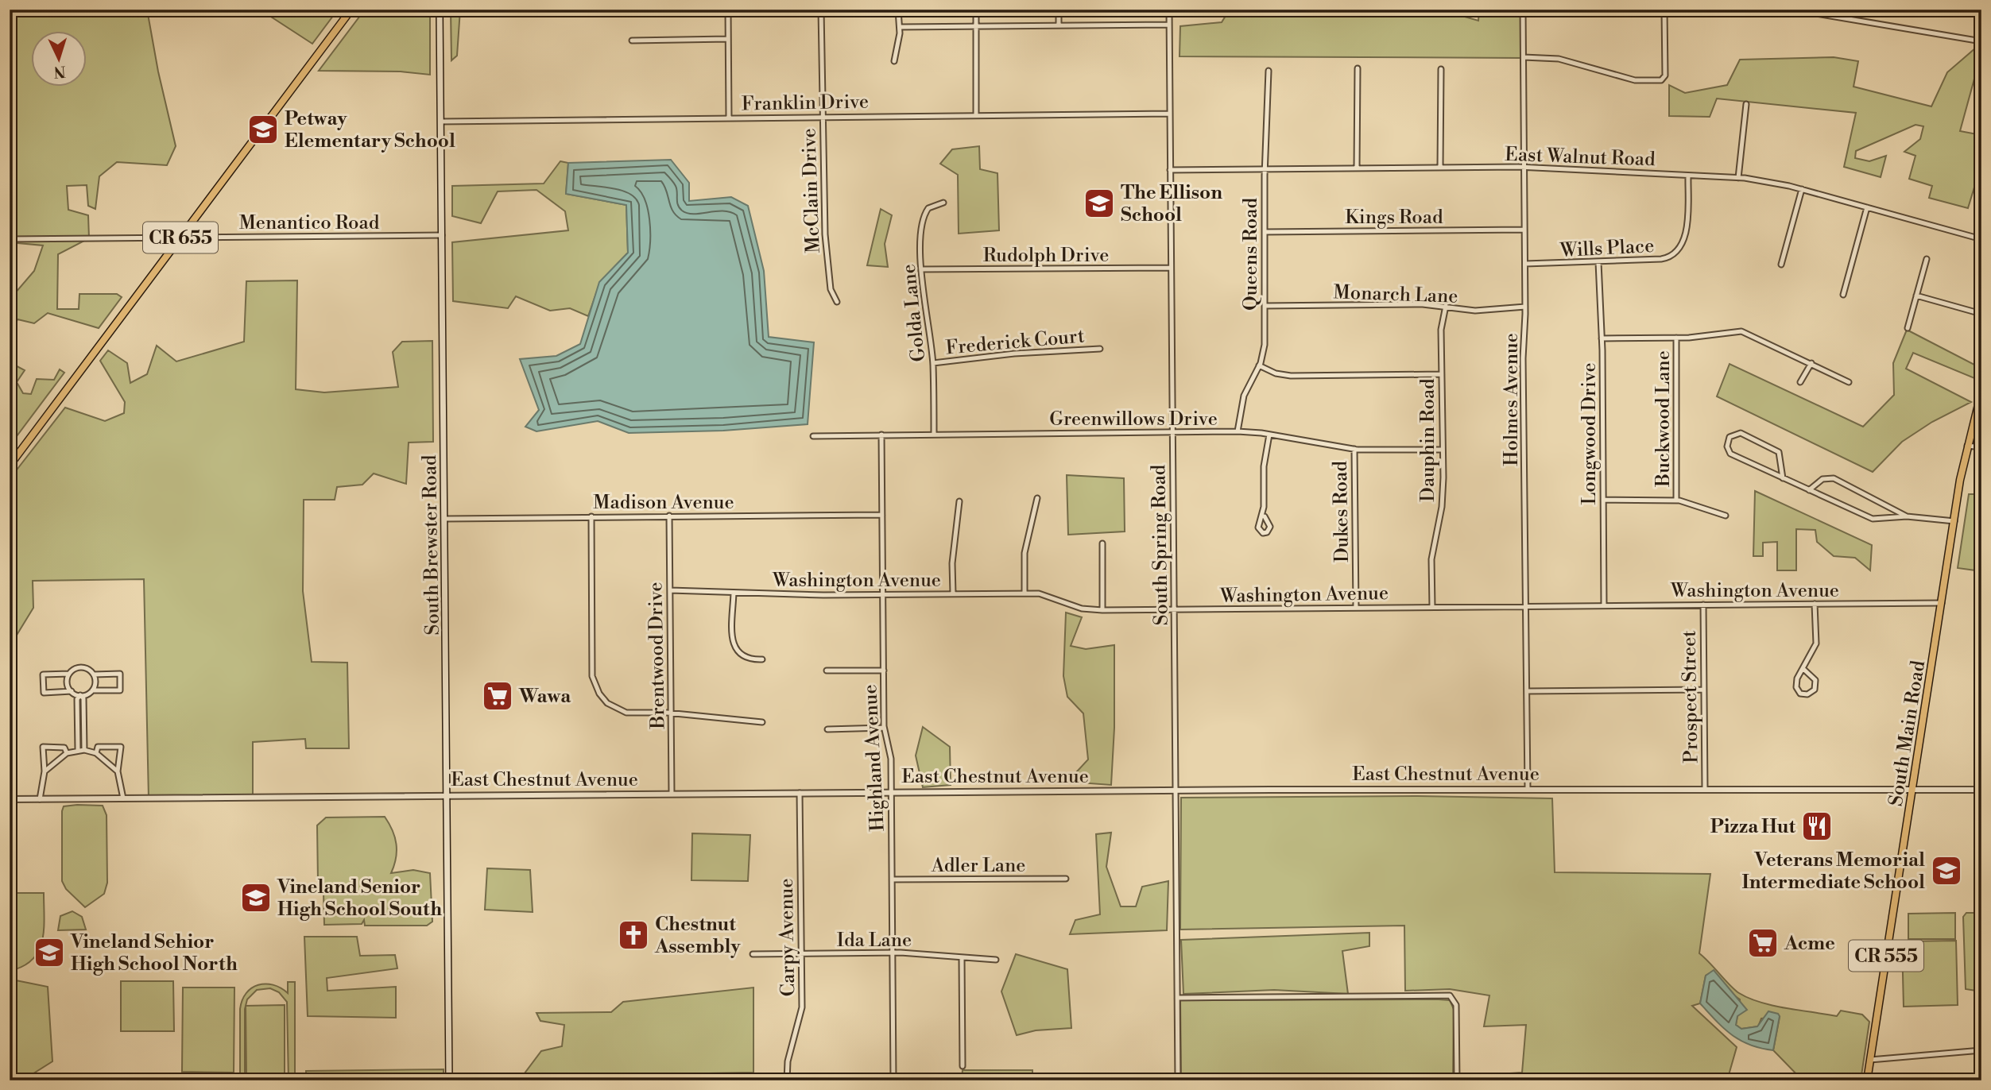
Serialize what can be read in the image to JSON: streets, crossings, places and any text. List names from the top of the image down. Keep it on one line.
{"streets":{"main road":["CR 655","South Brewster Road","South Main Road","CR 555"],"street":["Franklin Drive","East Walnut Road","McClain Drive","Kings Road","Menantico Road","Wills Place","Queens Road","Rudolph Drive","Monarch Lane","Golda Lane","Frederick Court","Holmes Avenue","Greenwillows Drive","Buckwood Lane","Longwood Drive","Dauphin Road","Madison Avenue","Dukes Road","South Spring Road","Washington Avenue","Brentwood Drive","Prospect Street","Highland Avenue","East Chestnut Avenue","Adler Lane","Carpy Avenue","Ida Lane"]},"crossings":[["Franklin Drive","McClain Drive"],["Franklin Drive","South Brewster Road"],["Franklin Drive","South Spring Road"],["East Walnut Road","Wills Place"],["East Walnut Road","Queens Road"],["East Walnut Road","Holmes Avenue"],["East Walnut Road","South Spring Road"],["Kings Road","Queens Road"],["Kings Road","Holmes Avenue"],["Menantico Road","CR 655"],["Menantico Road","South Brewster Road"],["Wills Place","Holmes Avenue"],["Wills Place","Longwood Drive"],["Queens Road","Monarch Lane"],["Queens Road","Greenwillows Drive"],["Rudolph Drive","Golda Lane"],["Rudolph Drive","South Spring Road"],["Monarch Lane","Holmes Avenue"],["Monarch Lane","Dauphin Road"],["Golda Lane","Frederick Court"],["Golda Lane","Greenwillows Drive"],["Holmes Avenue","Washington Avenue"],["Holmes Avenue","East Chestnut Avenue"],["Greenwillows Drive","Dauphin Road"],["Greenwillows Drive","Dukes Road"],["Greenwillows Drive","South Spring Road"],["Greenwillows Drive","Highland Avenue"],["Longwood Drive","Washington Avenue"],["Dauphin Road","Washington Avenue"],["Madison Avenue","South Brewster Road"],["Madison Avenue","Brentwood Drive"],["Madison Avenue","Highland Avenue"],["Dukes Road","Washington Avenue"],["South Brewster Road","East Chestnut Avenue"],["South Spring Road","Washington Avenue"],["South Spring Road","East Chestnut Avenue"],["Washington Avenue","Brentwood Drive"],["Washington Avenue","Prospect Street"],["Washington Avenue","South Main Road"],["Washington Avenue","Highland Avenue"],["Brentwood Drive","East Chestnut Avenue"],["Prospect Street","East Chestnut Avenue"],["South Main Road","East Chestnut Avenue"],["Highland Avenue","East Chestnut Avenue"],["Highland Avenue","Adler Lane"],["Highland Avenue","Ida Lane"],["East Chestnut Avenue","Carpy Avenue"],["Carpy Avenue","Ida Lane"]],"places":{"school or university":["Petway Elementary School","The Ellison School","Veterans Memorial Intermediate School","Vineland Senior High School South","Vineland Sehior High School North"],"supermarket":["Wawa","Acme"],"restaurant":["Pizza Hut"],"church":["Chestnut Assembly"]},"north":"bottom"}
